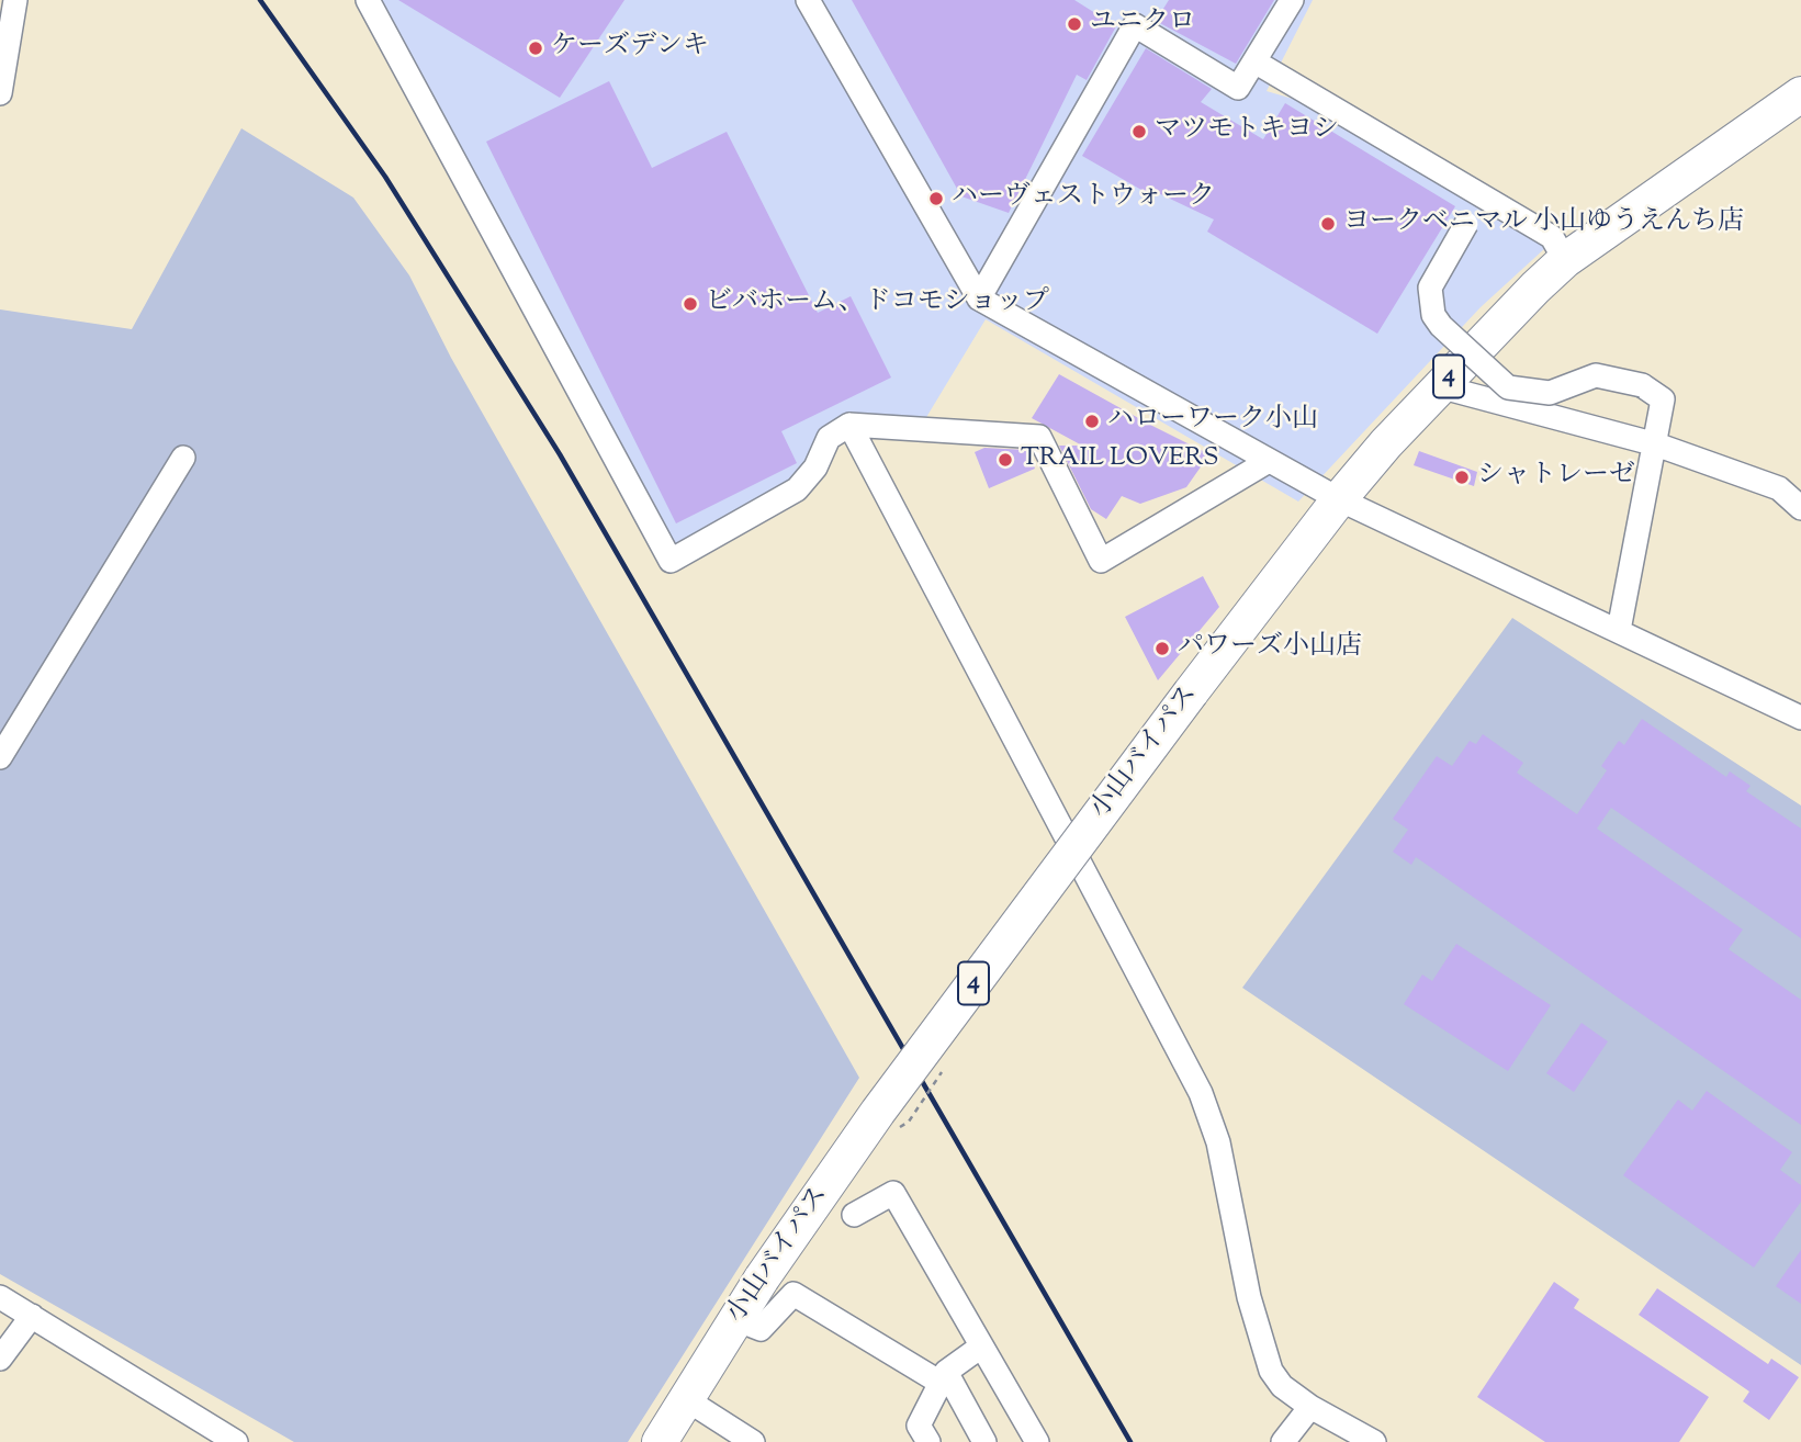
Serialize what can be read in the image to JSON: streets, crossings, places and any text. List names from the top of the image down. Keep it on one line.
{"streets":{"highway":["4","小山バイパス"]},"places":["ユニクロ","ケーズデンキ","マツモトキヨシ","ハーヴェストウォーク","ヨークベニマル 小山ゆうえんち店","ビバホーム、ドコモショップ","ハローワーク小山","TRAIL LOVERS","シャトレーゼ","パワーズ小山店"]}
